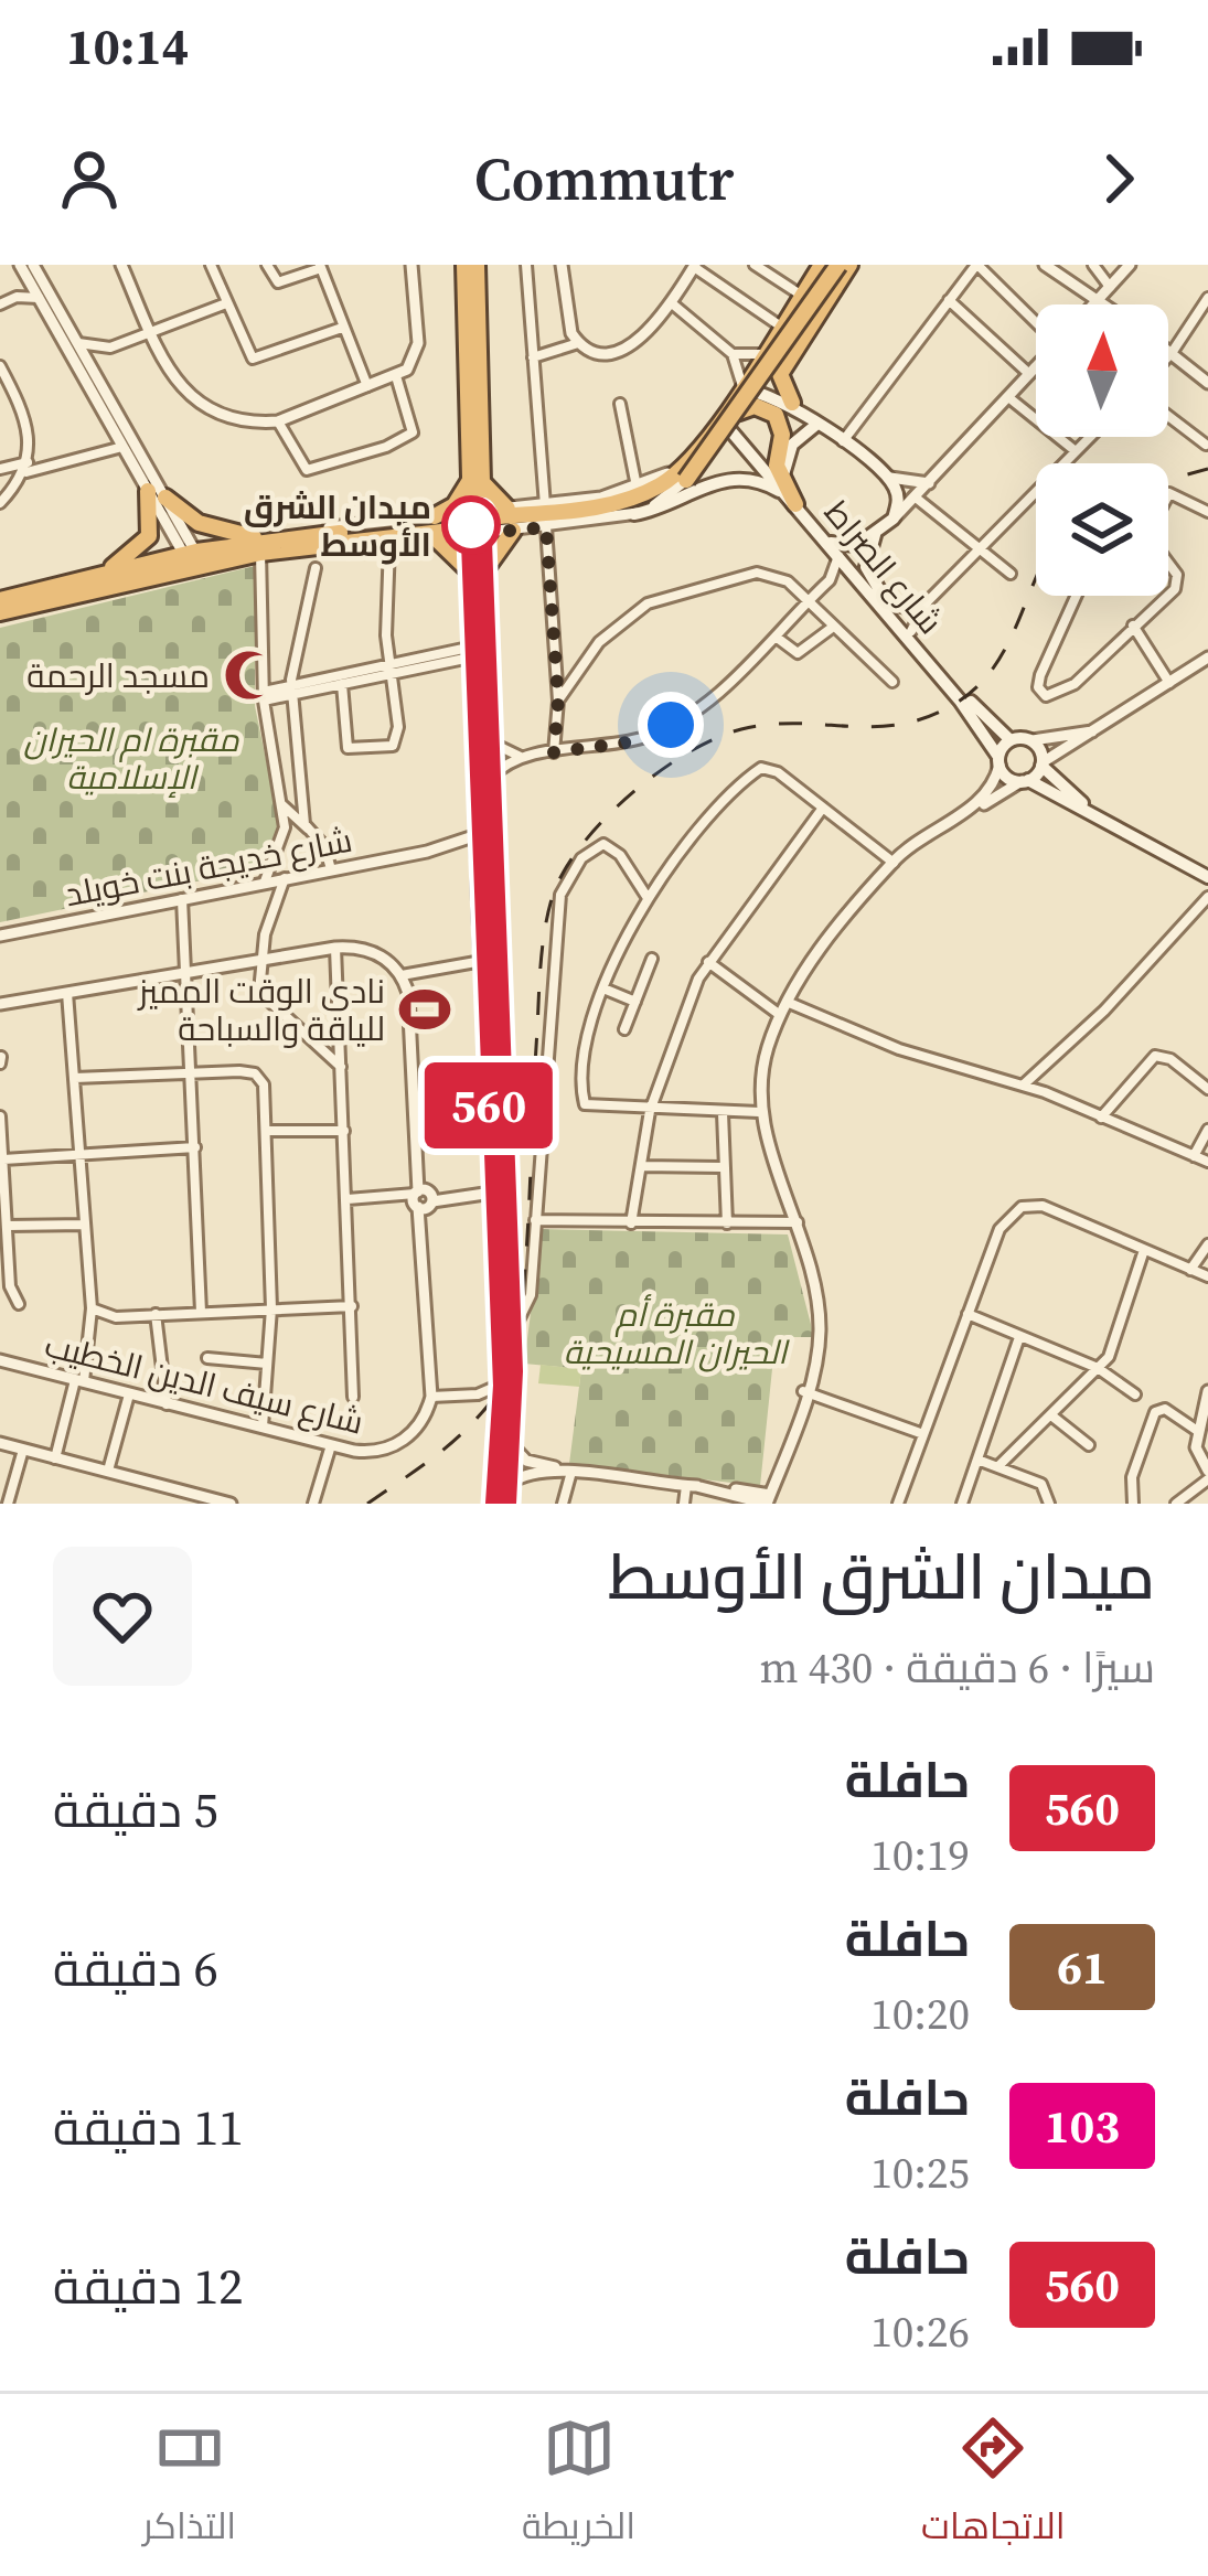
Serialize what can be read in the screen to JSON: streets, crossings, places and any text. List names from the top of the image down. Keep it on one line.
{"streets":{"main road":["شارع الصراط"],"street":["شارع خديجة بنت خويلد","شارع سيف الدين الخطيب"]},"parks":["مقبرة ام الحيران الإسلامية","مقبرة أم الحيران المسيحية"],"places":{"other":["ميدان الشرق الأوسط"],"mosque":["مسجد الرحمة"],"sports":["نادي الوقت المميز للياقة والسباحة"]},"lines":["bus line 560"],"north":"top","page":{"status":"10:14","header":"Commutr","on_map":"560","heading":["ميدان الشرق الأوسط","سيرًا · 6 دقيقة · 430 m"],"list":[{"mark":"560","name":"حافلة","note":"10:19","value":"5 دقيقة"},{"mark":"61","name":"حافلة","note":"10:20","value":"6 دقيقة"},{"mark":"103","name":"حافلة","note":"10:25","value":"11 دقيقة"},{"mark":"560","name":"حافلة","note":"10:26","value":"12 دقيقة"}],"tabs":["الاتجاهات","الخريطة","التذاكر"]}}
